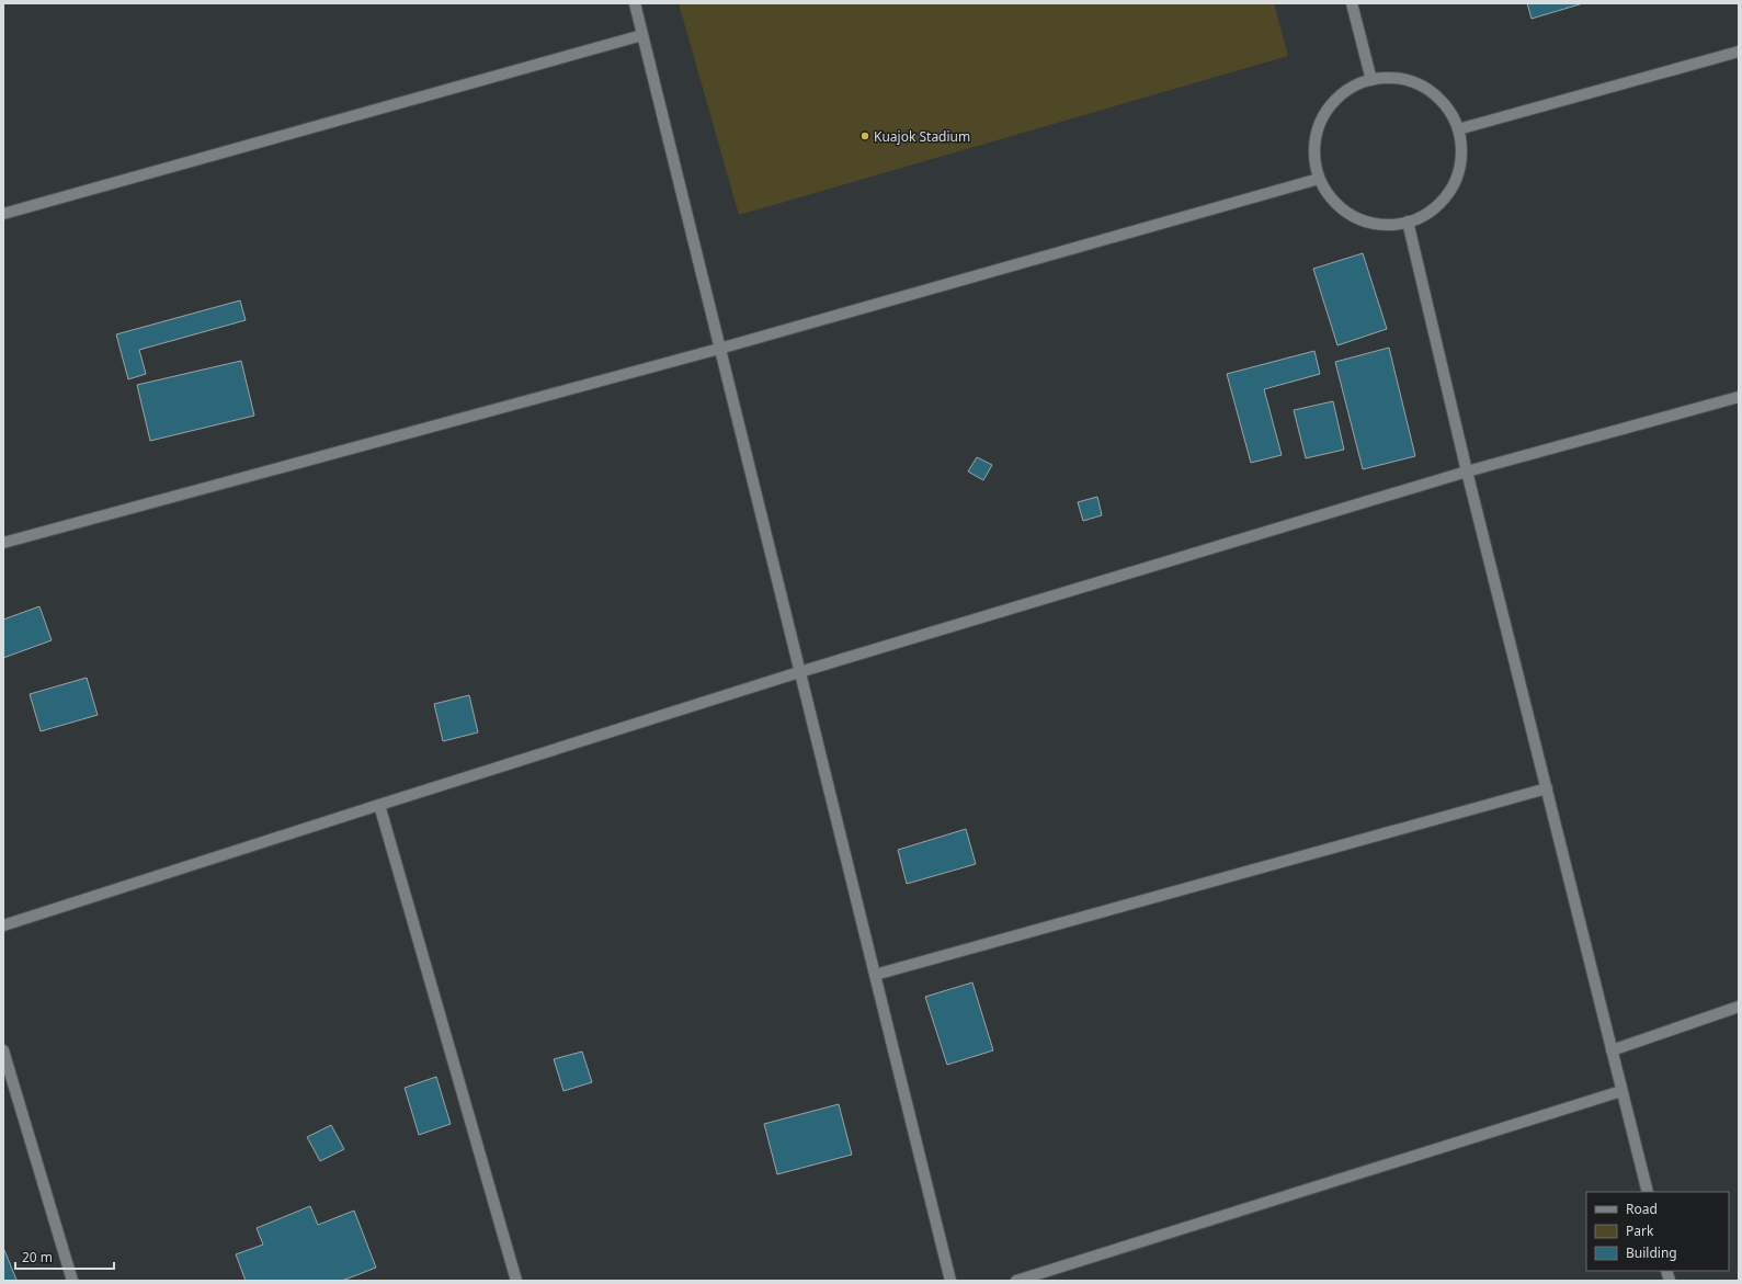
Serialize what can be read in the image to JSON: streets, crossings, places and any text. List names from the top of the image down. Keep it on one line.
{"places":["Kuajok Stadium"],"legend":["Road","Park","Building"],"scale_bar":"20 m"}
